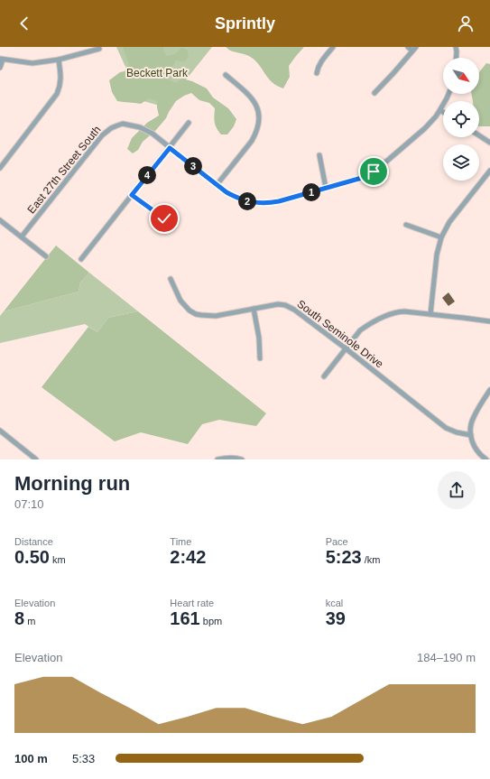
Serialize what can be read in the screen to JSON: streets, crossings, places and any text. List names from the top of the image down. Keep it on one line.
{"streets":{"street":["East 27th Street South","South Seminole Drive"]},"parks":["Beckett Park"],"north":"bottom right","page":{"header":"Sprintly","pins":["3","4","1","2"],"heading":["Morning run","07:10"],"stats":[["Distance","0.50 km"],["Time","2:42"],["Pace","5:23 /km"],["Elevation","8 m"],["Heart rate","161 bpm"],["kcal","39"]],"chart":["Elevation","184–190 m"],"list":[{"name":"100 m","note":"5:33"}]}}
